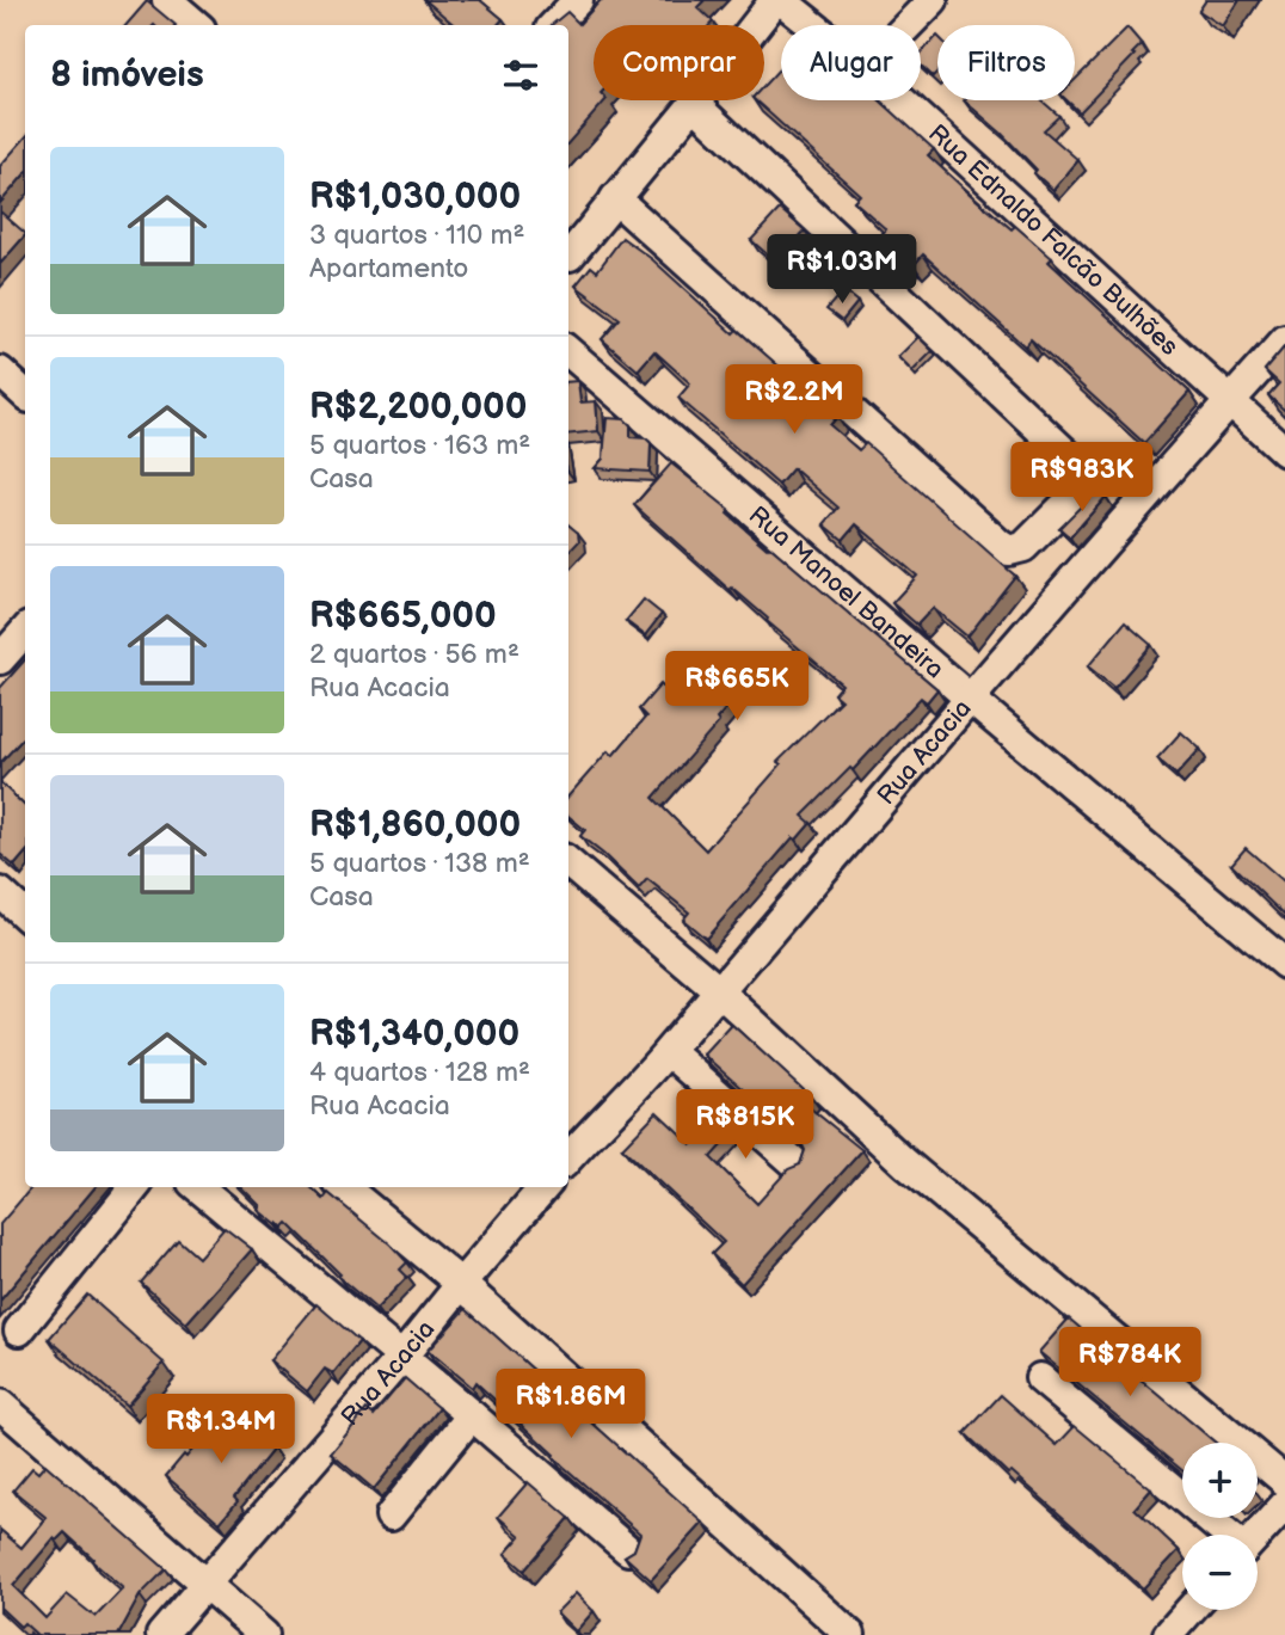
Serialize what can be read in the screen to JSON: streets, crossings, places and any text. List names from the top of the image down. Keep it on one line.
{"streets":{"street":["Rua Ednaldo Falcão Bulhões","Rua Manoel Bandeira","Rua Acacia"]},"crossings":[["Rua Ednaldo Falcão Bulhões","Rua Acacia"],["Rua Manoel Bandeira","Rua Acacia"]],"page":{"chip":["Comprar","Alugar","Filtros"],"heading":"8 imóveis","list":[{"name":"R$1,030,000","note":"3 quartos · 110 m² · Apartamento"},{"name":"R$2,200,000","note":"5 quartos · 163 m² · Casa"},{"name":"R$665,000","note":"2 quartos · 56 m² · Rua Acacia"},{"name":"R$1,860,000","note":"5 quartos · 138 m² · Casa"},{"name":"R$1,340,000","note":"4 quartos · 128 m² · Rua Acacia"}],"price":["R$1.03M","R$2.2M","R$983K","R$665K","R$815K","R$784K","R$1.86M","R$1.34M"],"map_buttons":["+","−"]}}
